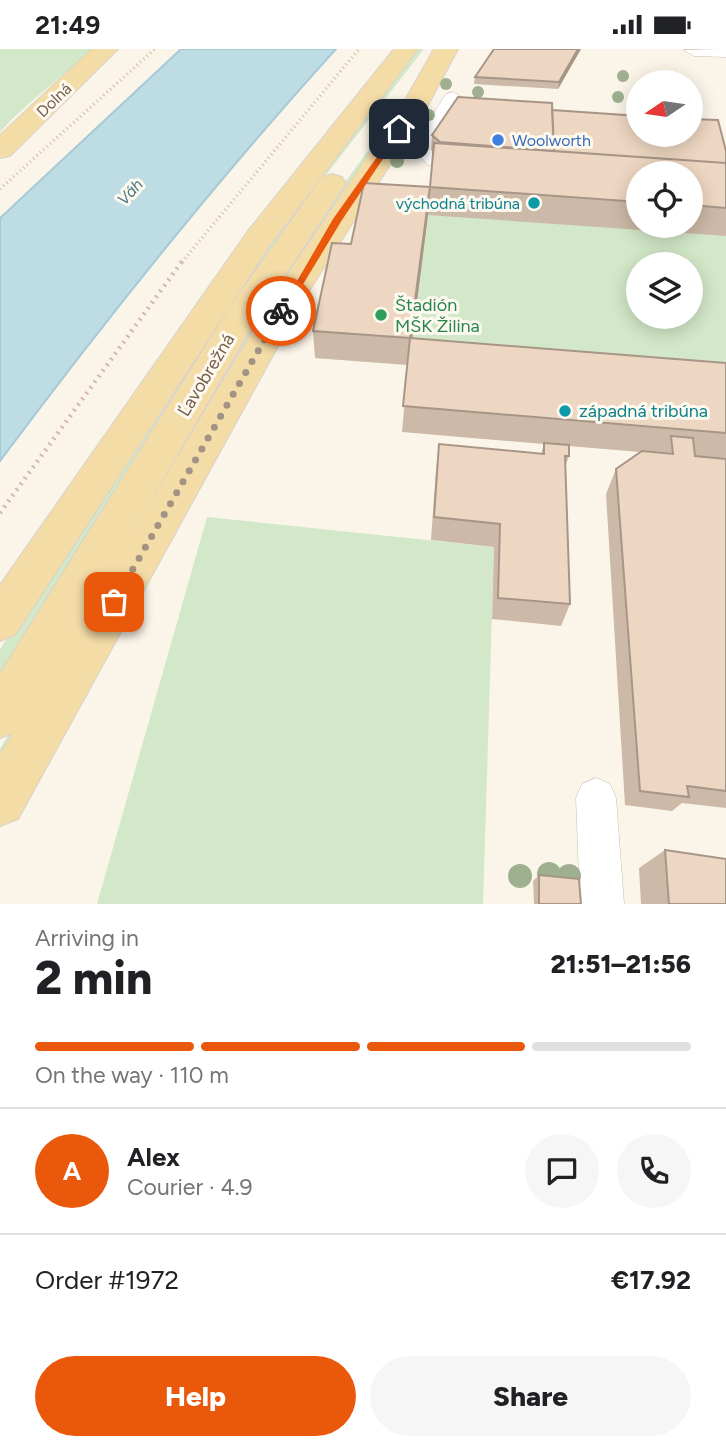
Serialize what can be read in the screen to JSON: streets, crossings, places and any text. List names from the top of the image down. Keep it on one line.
{"streets":{"main road":["Dolná","Ľavobrežná"]},"water":["Váh"],"places":["Woolworth","východná tribúna","Štadión MŠK Žilina","západná tribúna"],"north":"left","page":{"status":"21:49","heading":["2 min","Arriving in","21:51–21:56"],"panel":["Alex","Courier · 4.9","Order #1972","€17.92"],"bar":"On the way · 110 m","round":"A","buttons":["Help","Share"]}}
